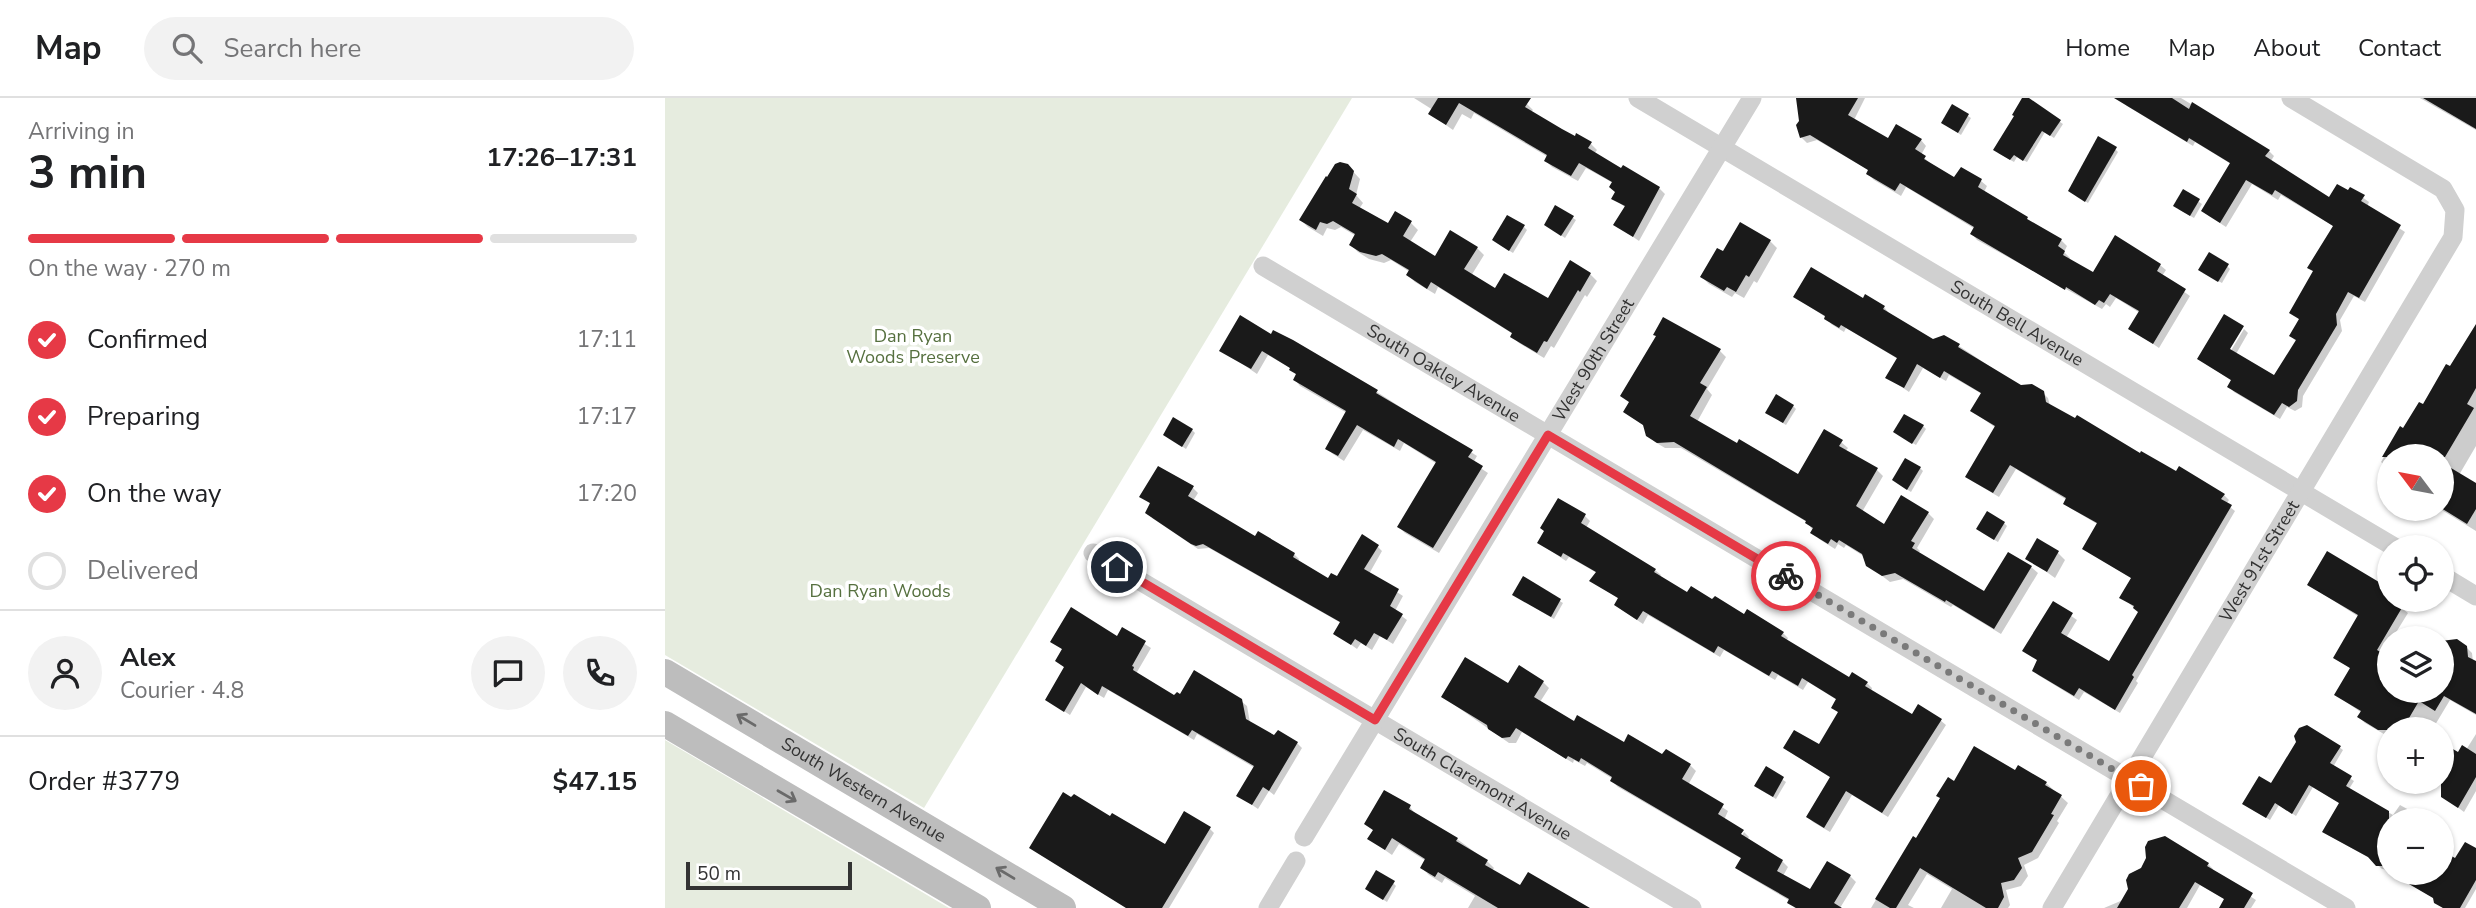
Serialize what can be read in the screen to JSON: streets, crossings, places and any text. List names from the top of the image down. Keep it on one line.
{"streets":{"main road":["South Western Avenue"],"street":["South Bell Avenue","West 90th Street","South Oakley Avenue","West 91st Street","South Claremont Avenue"]},"crossings":[["South Bell Avenue","West 90th Street"],["South Bell Avenue","West 91st Street"],["West 90th Street","South Oakley Avenue"],["West 90th Street","South Claremont Avenue"],["South Oakley Avenue","West 91st Street"]],"parks":["Dan Ryan Woods Preserve","Dan Ryan Woods"],"scale_bar":"50 m","north":"top left","page":{"header":"Map","search":"Search here","nav":["Home","Map","About","Contact"],"heading":["3 min","Arriving in","17:26–17:31"],"panel":["Alex","Courier · 4.8","Order #3779","$47.15"],"bar":"On the way · 270 m","list":[["Confirmed","17:11"],["Preparing","17:17"],["On the way","17:20"],"Delivered"],"map_buttons":["+","−"],"scale":"50 m"}}
